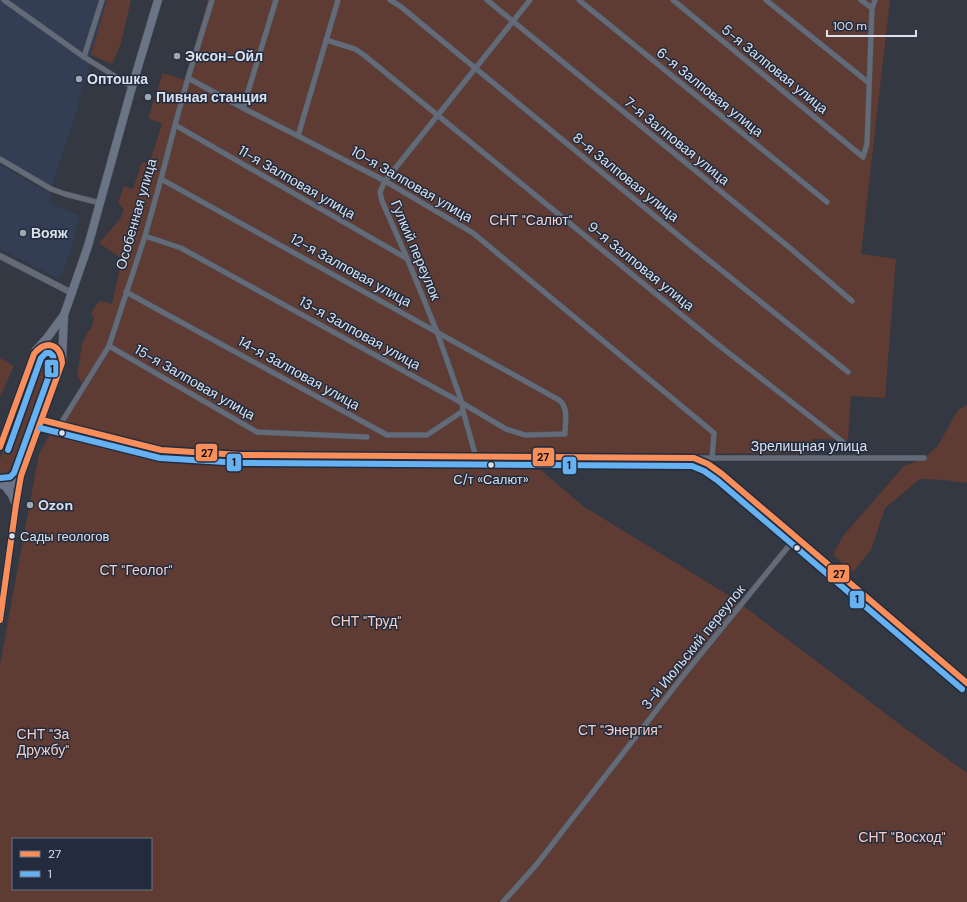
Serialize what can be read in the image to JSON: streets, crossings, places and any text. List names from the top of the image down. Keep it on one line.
{"streets":{"street":["5-я Залповая улица","6-я Залповая улица","7-я Залповая улица","8-я Залповая улица","11-я Залповая улица","10-я Залповая улица","Особенная улица","Гулкий переулок","9-я Залповая улица","12-я Залповая улица","13-я Залповая улица","14-я Залповая улица","15-я Залповая улица","Зрелищная улица","3-й Июльский переулок"]},"crossings":[["7-я Залповая улица","Гулкий переулок"],["8-я Залповая улица","Гулкий переулок"],["11-я Залповая улица","Особенная улица"],["11-я Залповая улица","Гулкий переулок"],["10-я Залповая улица","Особенная улица"],["10-я Залповая улица","Гулкий переулок"],["10-я Залповая улица","Зрелищная улица"],["Особенная улица","12-я Залповая улица"],["Особенная улица","13-я Залповая улица"],["Особенная улица","14-я Залповая улица"],["Особенная улица","15-я Залповая улица"],["Особенная улица","Зрелищная улица"],["Гулкий переулок","9-я Залповая улица"],["Гулкий переулок","12-я Залповая улица"],["Гулкий переулок","13-я Залповая улица"],["Гулкий переулок","14-я Залповая улица"],["Гулкий переулок","Зрелищная улица"],["12-я Залповая улица","13-я Залповая улица"],["Зрелищная улица","3-й Июльский переулок"]],"parks":["СНТ \"Салют\"","СТ \"Геолог\"","СНТ \"Труд\"","СТ \"Энергия\"","СНТ \"За Дружбу\"","СНТ \"Восход\""],"places":["Эксон-Ойл","Оптошка","Пивная станция","Вояж","С/т «Салют»","Ozon","Сады геологов"],"lines":["transit line 27","transit line 1"],"legend":["27","1"],"scale_bar":"100 m"}
